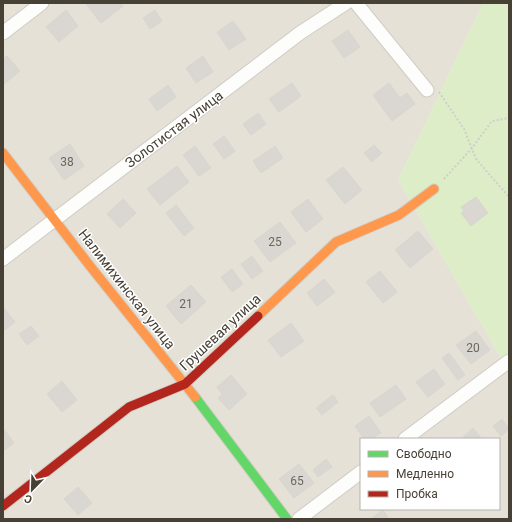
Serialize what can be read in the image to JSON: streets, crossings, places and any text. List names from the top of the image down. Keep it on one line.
{"streets":{"street":["Золотистая улица","Налимихинская улица","Грушевая улица"]},"crossings":[["Золотистая улица","Налимихинская улица"],["Налимихинская улица","Грушевая улица"]],"house_numbers":["38","25","21","20","65"],"legend":["Свободно","Медленно","Пробка"],"north":"bottom left"}
